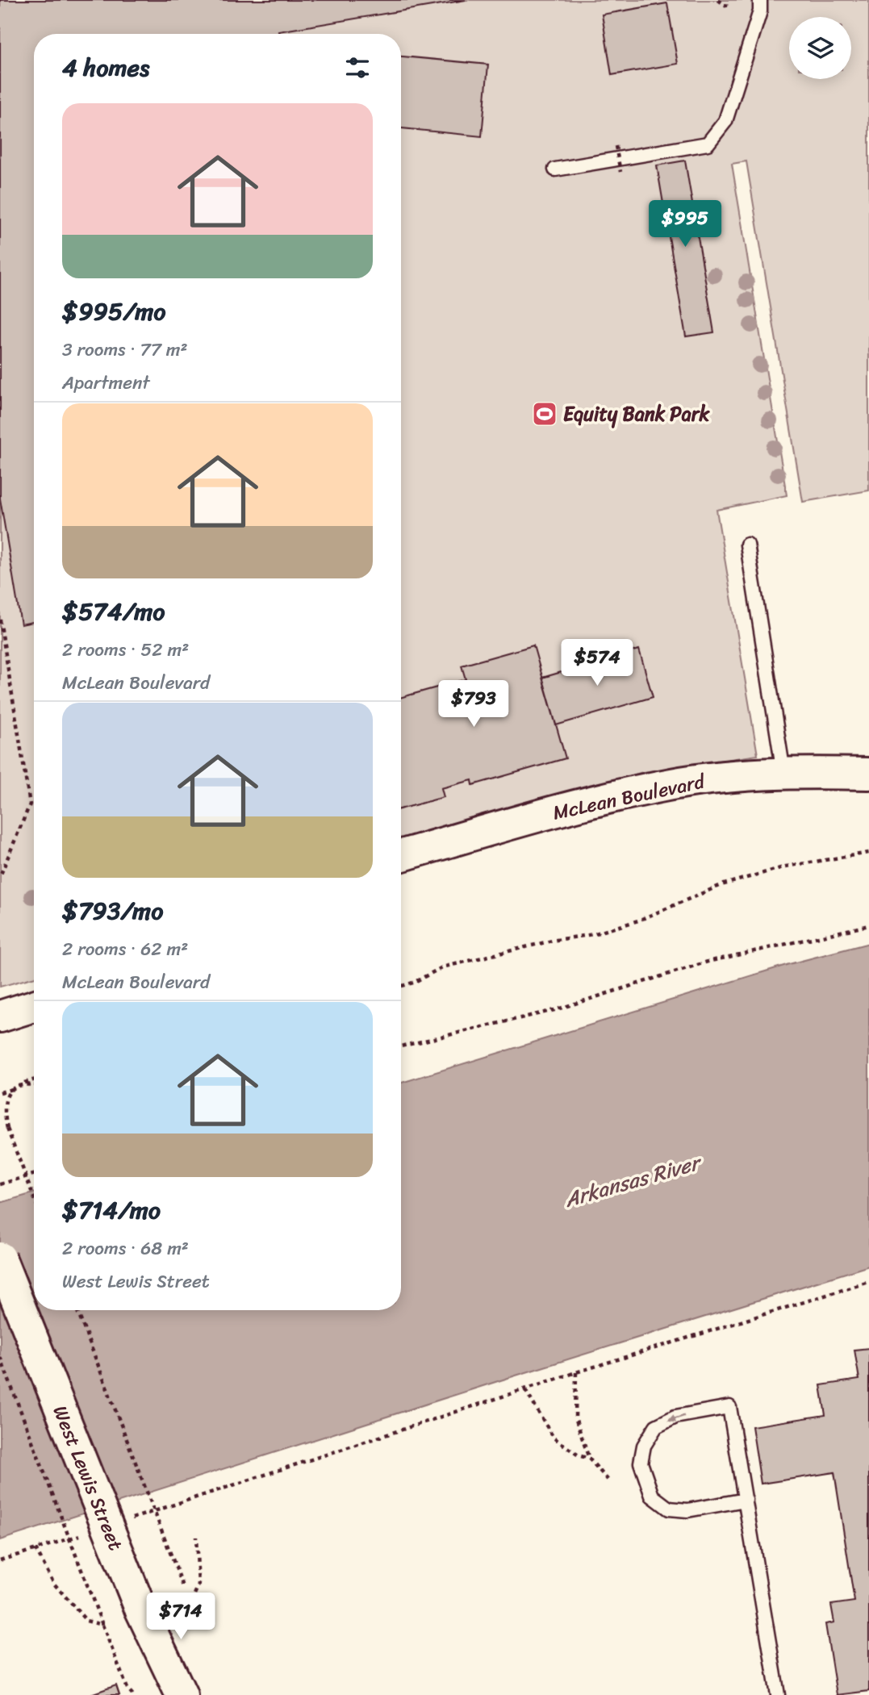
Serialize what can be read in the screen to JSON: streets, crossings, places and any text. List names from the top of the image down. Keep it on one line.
{"streets":{"main road":["McLean Boulevard","West Lewis Street"]},"water":["Arkansas River"],"places":{"sports":["Equity Bank Park"]},"page":{"heading":"4 homes","list":[{"name":"$995/mo","note":"3 rooms · 77 m² · Apartment"},{"name":"$574/mo","note":"2 rooms · 52 m² · McLean Boulevard"},{"name":"$793/mo","note":"2 rooms · 62 m² · McLean Boulevard"},{"name":"$714/mo","note":"2 rooms · 68 m² · West Lewis Street"}],"price":["$995","$574","$793","$714"]}}
